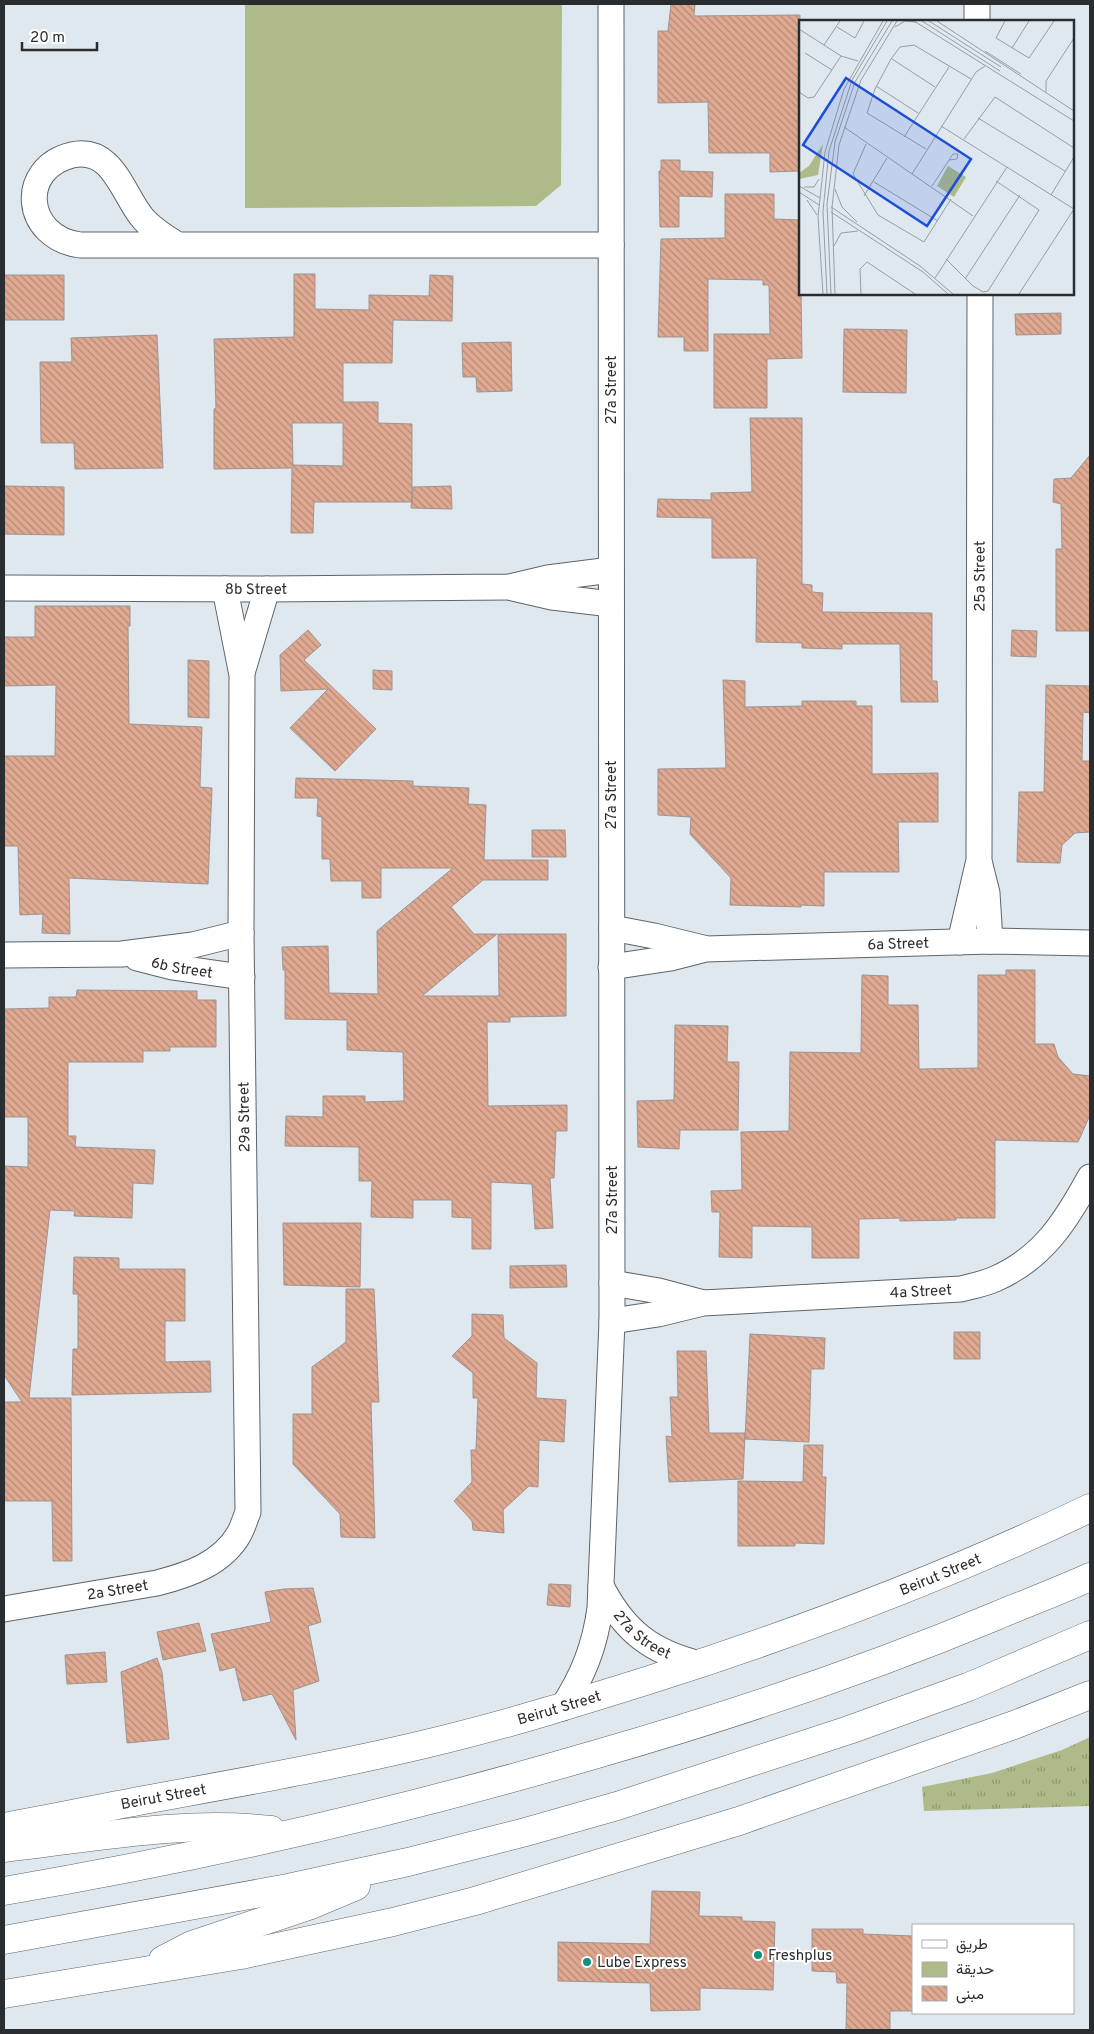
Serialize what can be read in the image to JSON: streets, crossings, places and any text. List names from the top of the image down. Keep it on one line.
{"streets":{"main road":["Beirut Street"],"street":["27a Street","25a Street","8b Street","6a Street","6b Street","29a Street","4a Street","2a Street"]},"crossings":[["27a Street","8b Street"],["27a Street","6a Street"],["27a Street","4a Street"],["27a Street","Beirut Street"],["25a Street","6a Street"],["8b Street","29a Street"],["6b Street","29a Street"],["29a Street","2a Street"]],"places":["Freshplus","Lube Express"],"legend":["طريق","حديقة","مبنى"],"scale_bar":"20 m"}
